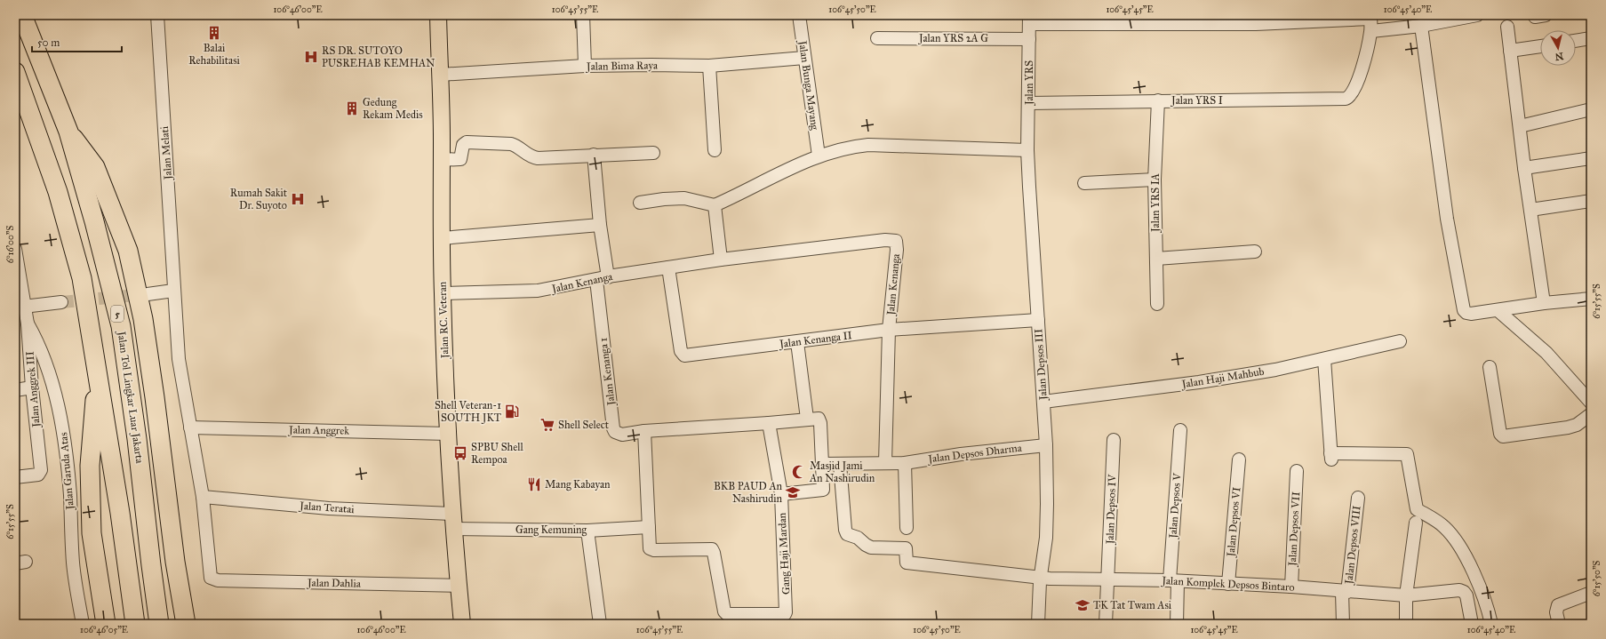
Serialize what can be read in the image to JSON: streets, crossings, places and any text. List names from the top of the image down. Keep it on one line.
{"streets":{"highway":["5","Jalan Tol Lingkar Luar Jakarta"],"main road":["Jalan RC. Veteran"],"street":["Jalan YRS 2A G","Jalan Bima Raya","Jalan YRS","Jalan Bunga Mayang","Jalan YRS I","Jalan Melati","Jalan YRS IA","Jalan Kenanga","Jalan Kenanga II","Jalan Depsos III","Jalan Kenanga 1","Jalan Haji Mahbub","Jalan Anggrek III","Jalan Anggrek","Jalan Depsos Dharma","Jalan Garuda Atas","Jalan Depsos V","Jalan Teratai","Jalan Depsos IV","Jalan Depsos VI","Jalan Depsos VII","Gang Kemuning","Jalan Depsos VIII","Gang Haji Mardan","Jalan Dahlia","Jalan Komplek Depsos Bintaro"]},"crossings":[["Jalan YRS 2A G","Jalan YRS"],["Jalan Bima Raya","Jalan Bunga Mayang"],["Jalan Bima Raya","Jalan RC. Veteran"],["Jalan YRS","Jalan YRS I"],["Jalan YRS","Jalan Depsos III"],["Jalan YRS I","Jalan YRS IA"],["Jalan Melati","Jalan Anggrek"],["Jalan Melati","Jalan Teratai"],["Jalan Melati","Jalan Dahlia"],["Jalan Kenanga","Jalan RC. Veteran"],["Jalan Kenanga","Jalan Kenanga II"],["Jalan Kenanga","Jalan Kenanga 1"],["Jalan RC. Veteran","Jalan Anggrek"],["Jalan RC. Veteran","Jalan Teratai"],["Jalan RC. Veteran","Gang Kemuning"],["Jalan RC. Veteran","Jalan Dahlia"],["Jalan Kenanga II","Jalan Depsos III"],["Jalan Depsos III","Jalan Haji Mahbub"],["Jalan Depsos III","Jalan Depsos Dharma"],["Jalan Depsos III","Jalan Komplek Depsos Bintaro"],["Jalan Kenanga 1","Gang Haji Mardan"],["Jalan Anggrek III","Jalan Garuda Atas"],["Jalan Depsos V","Jalan Komplek Depsos Bintaro"],["Jalan Teratai","Gang Kemuning"],["Jalan Depsos IV","Jalan Komplek Depsos Bintaro"],["Jalan Depsos VI","Jalan Komplek Depsos Bintaro"],["Jalan Depsos VII","Jalan Komplek Depsos Bintaro"],["Gang Kemuning","Gang Haji Mardan"],["Jalan Depsos VIII","Jalan Komplek Depsos Bintaro"]],"places":{"building":["Balai Rehabilitasi","Gedung Rekam Medis"],"hospital":["RS DR. SUTOYO PUSREHAB KEMHAN","Rumah Sakit Dr. Suyoto"],"fuel station":["Shell Veteran-1 SOUTH JKT"],"supermarket":["Shell Select"],"bus stop":["SPBU Shell Rempoa"],"mosque":["Masjid Jami An Nashirudin"],"restaurant":["Mang Kabayan"],"school or university":["BKB PAUD An Nashirudin","TK Tat Twam Asi"]},"scale_bar":"50 m","north":"bottom","coordinates":["106°46'00\"E","106°45'55\"E","106°45'50\"E","106°45'45\"E","106°45'40\"E","6°16'00\"S","6°15'55\"S","6°15'50\"S","106°46'05\"E"]}
